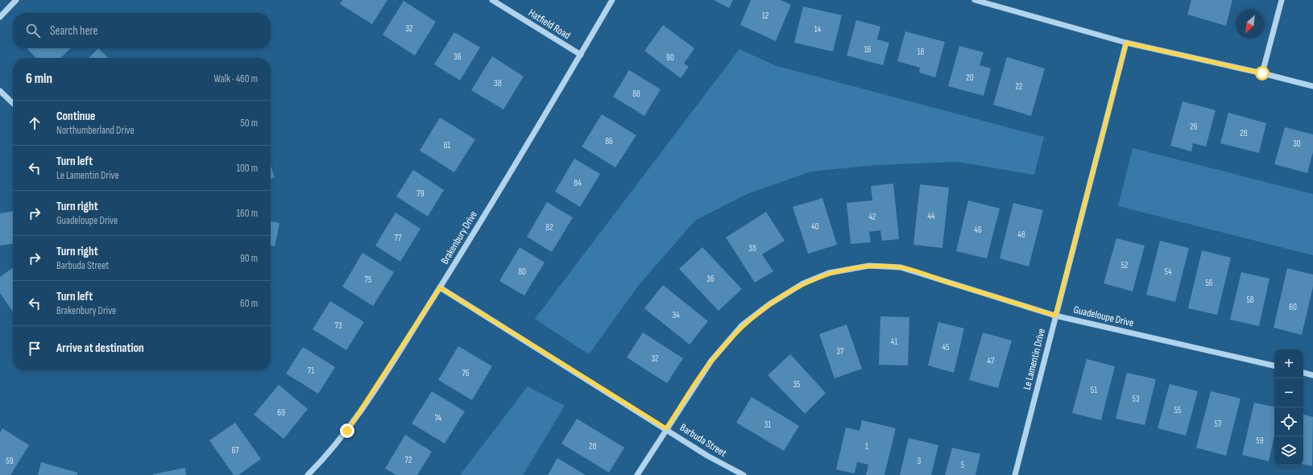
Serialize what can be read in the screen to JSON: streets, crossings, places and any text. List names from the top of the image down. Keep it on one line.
{"streets":{"street":["Hatfield Road","Brakenbury Drive","Guadeloupe Drive","Le Lamentin Drive","Barbuda Street"]},"crossings":[["Hatfield Road","Brakenbury Drive"],["Brakenbury Drive","Barbuda Street"],["Guadeloupe Drive","Le Lamentin Drive"],["Guadeloupe Drive","Barbuda Street"]],"house_numbers":["12","32","14","16","18","36","90","20","38","22","88","26","28","86","30","81","84","79","44","42","40","82","46","48","77","38","52","80","54","36","75","56","58","60","34","73","41","45","37","32","47","71","76","35","51","53","55","69","74","57","31","59","28","1","67","72","59","3","5"],"north":"bottom left","page":{"search":"Search here","heading":["6 min","Walk · 460 m"],"list":[["Continue","Northumberland Drive","50 m"],["Turn left","Le Lamentin Drive","100 m"],["Turn right","Guadeloupe Drive","160 m"],["Turn right","Barbuda Street","90 m"],["Turn left","Brakenbury Drive","60 m"],"Arrive at destination"],"map_buttons":["+","−"]}}
